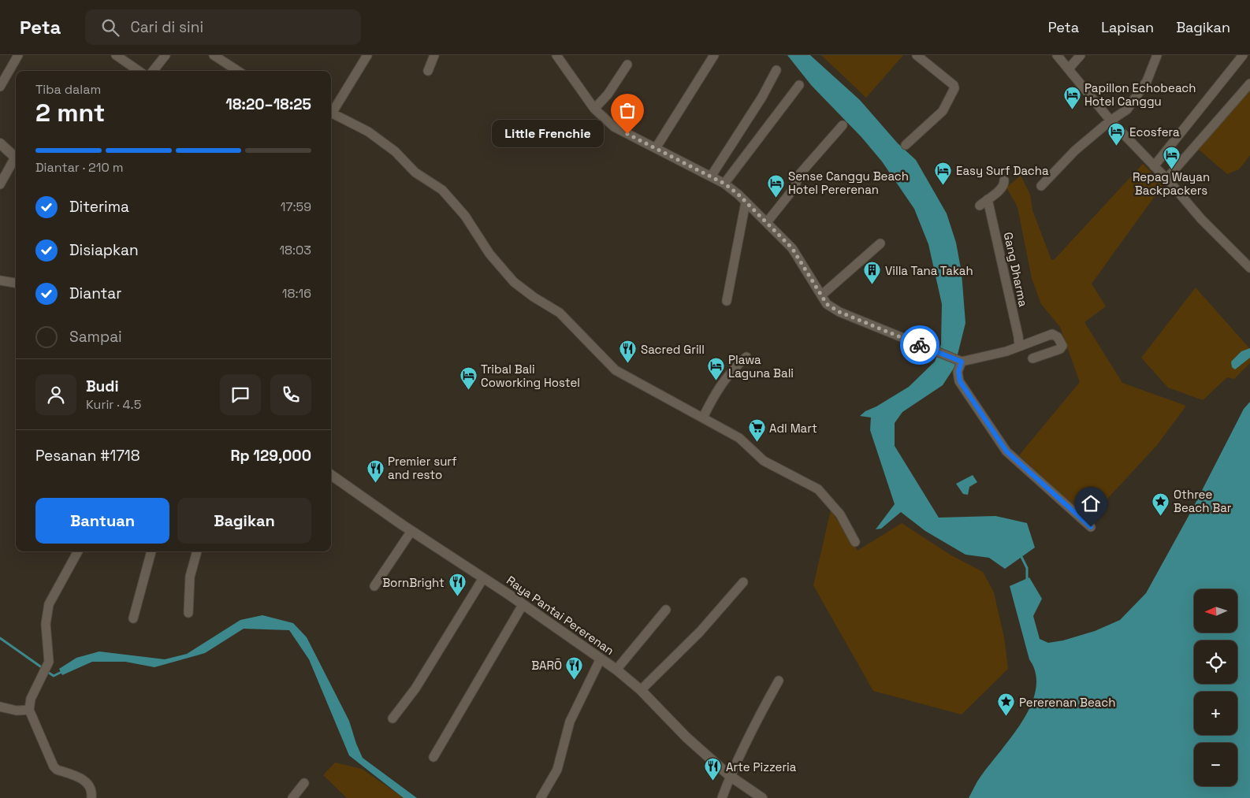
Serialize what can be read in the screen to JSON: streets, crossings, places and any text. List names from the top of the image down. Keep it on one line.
{"streets":{"street":["Gang Dharma","Raya Pantai Pererenan"]},"places":{"hotel":["Papillon Echobeach Hotel Canggu","Ecosfera","Repag Wayan Backpackers","Easy Surf Dacha","Sense Canggu Beach Hotel Pererenan","Plawa Laguna Bali","Tribal Bali Coworking Hostel"],"other":["Little Frenchie"],"building":["Villa Tana Takah"],"restaurant":["Sacred Grill","Premier surf and resto","BornBright","BARŌ","Arte Pizzeria"],"supermarket":["Adl Mart"],"place":["Othree Beach Bar","Pererenan Beach"]},"north":"left","page":{"header":"Peta","search":"Cari di sini","nav":["Peta","Lapisan","Bagikan"],"heading":["2 mnt","Tiba dalam","18:20–18:25"],"panel":["Budi","Kurir · 4.5","Pesanan #1718","Rp 129,000"],"bubble":"Little Frenchie","bar":"Diantar · 210 m","list":[["Diterima","17:59"],["Disiapkan","18:03"],["Diantar","18:16"],"Sampai"],"buttons":["Bantuan","Bagikan"],"map_buttons":["+","−"]}}
